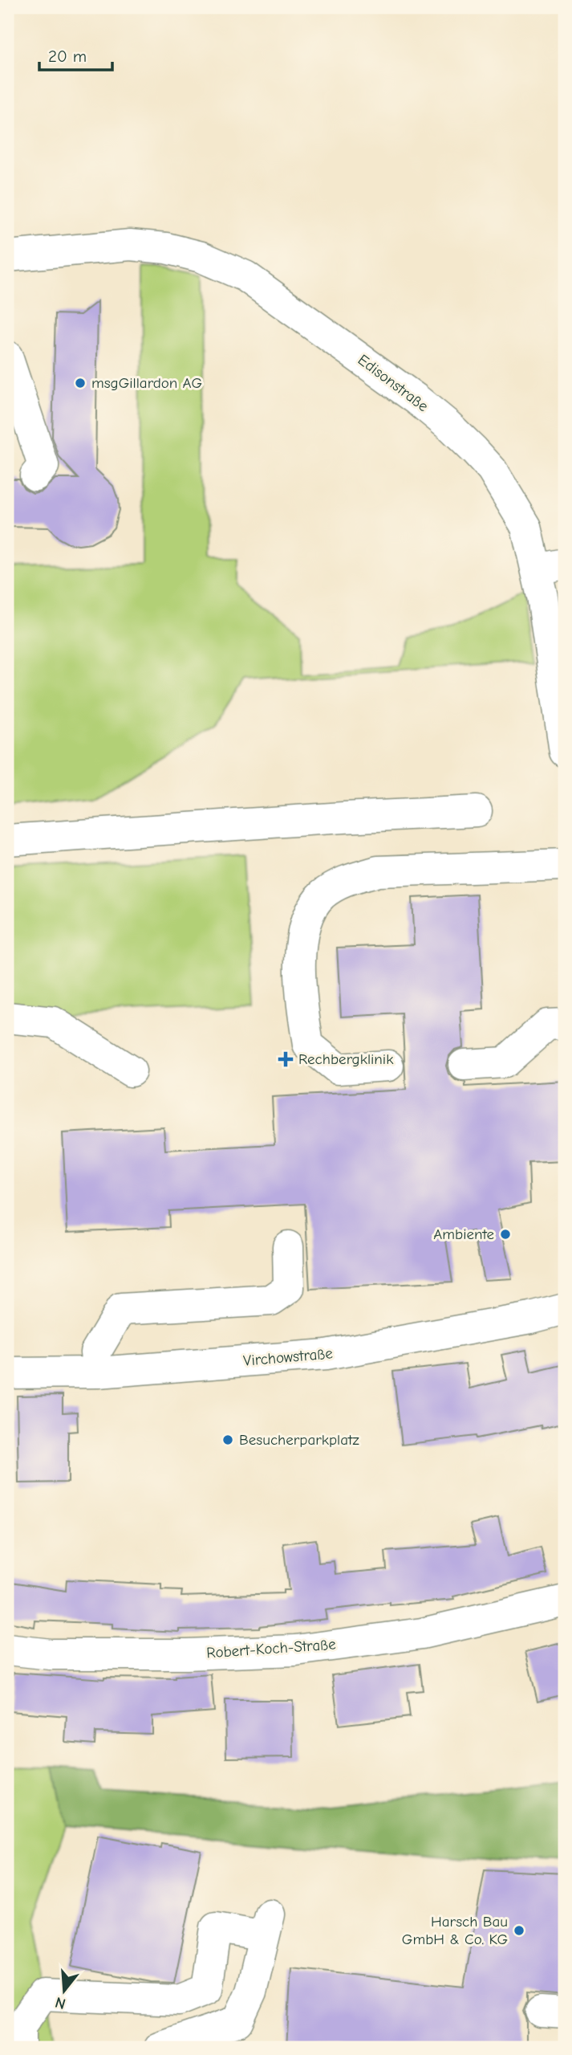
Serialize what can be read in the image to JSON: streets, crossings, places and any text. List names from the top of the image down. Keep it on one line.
{"streets":{"street":["Edisonstraße","Virchowstraße","Robert-Koch-Straße"]},"places":{"other":["msgGillardon AG","Ambiente","Besucherparkplatz","Harsch Bau GmbH & Co. KG"],"health":["Rechbergklinik"]},"scale_bar":"20 m","north":"bottom"}
